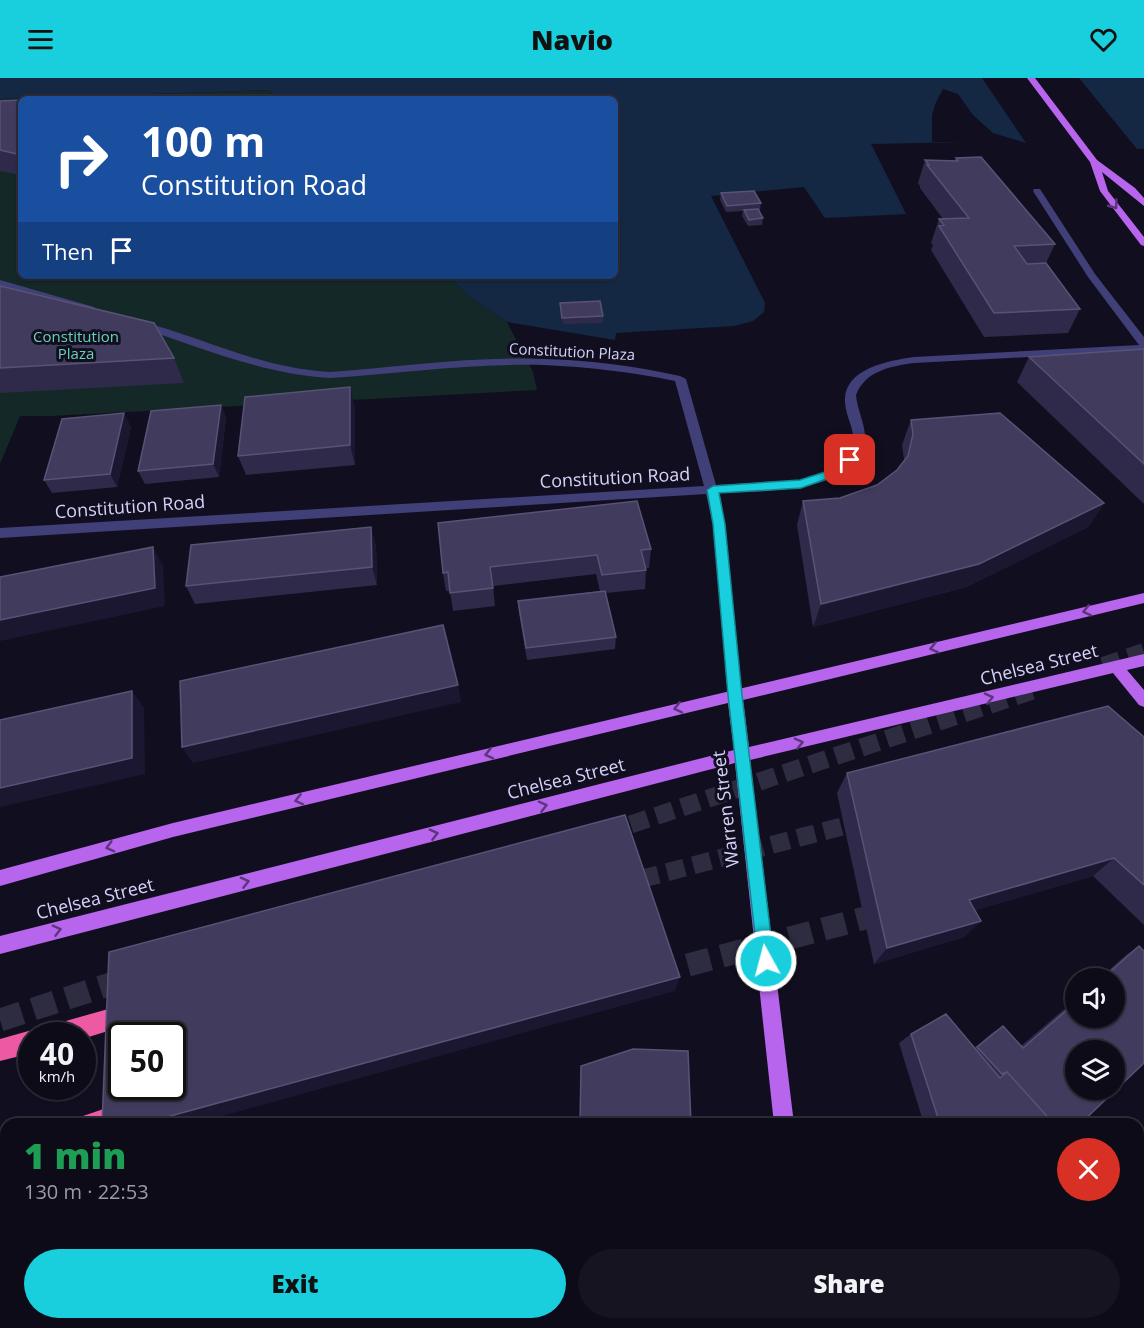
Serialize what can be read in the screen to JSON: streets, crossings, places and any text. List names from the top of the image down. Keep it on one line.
{"streets":{"main road":["Chelsea Street","Warren Street"],"street":["Constitution Plaza","Constitution Road"]},"crossings":[["Constitution Plaza","Constitution Road"],["Constitution Plaza","Warren Street"],["Constitution Road","Warren Street"],["Chelsea Street","Warren Street"]],"parks":["Constitution Plaza"],"page":{"header":"Navio","turn":["100 m","Constitution Road"],"then":"Then","speed":"40 km/h","limit":"50","heading":["1 min","130 m · 22:53"],"buttons":["Exit","Share"]}}
